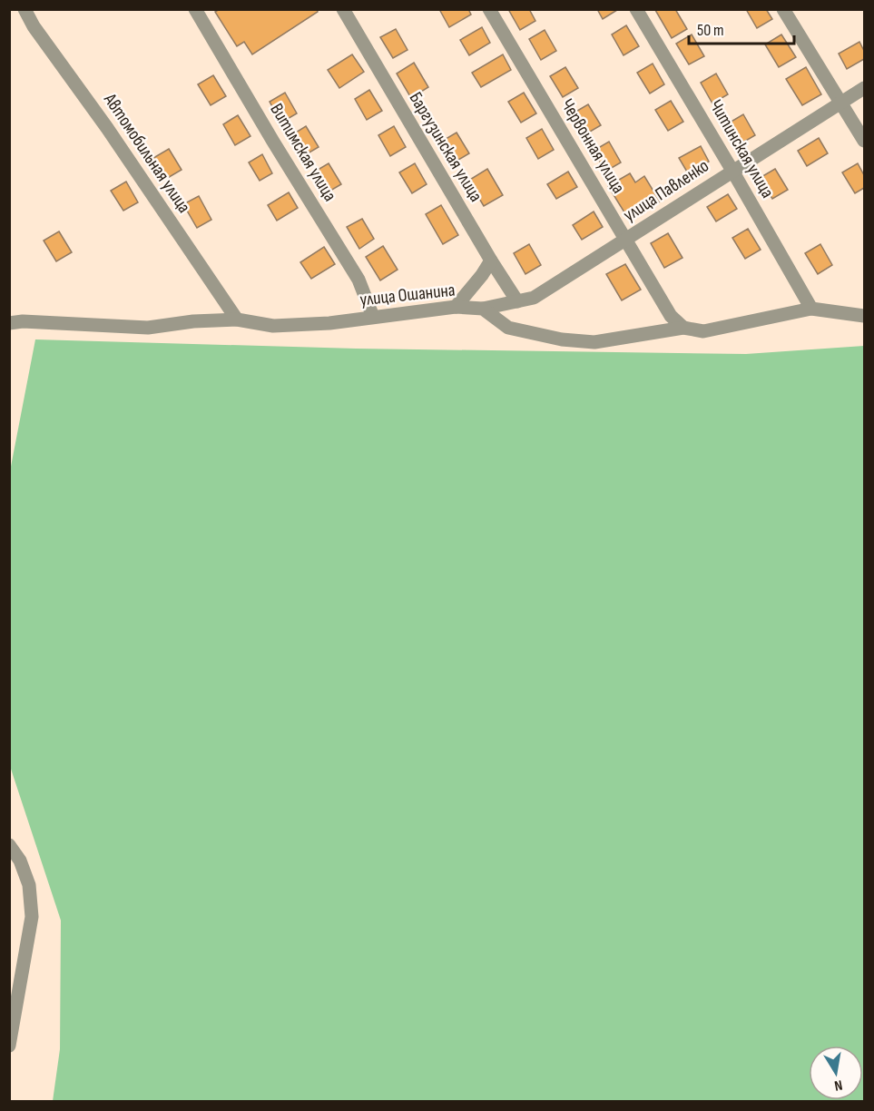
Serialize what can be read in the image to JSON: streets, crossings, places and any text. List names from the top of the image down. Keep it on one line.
{"streets":{"street":["Червонная улица","Баргузинская улица","Читинская улица","Витимская улица","Автомобильная улица","улица Павленко","улица Ошанина"]},"crossings":[["Червонная улица","улица Павленко"],["Баргузинская улица","улица Павленко"],["Читинская улица","улица Павленко"],["Витимская улица","улица Ошанина"],["Автомобильная улица","улица Ошанина"],["улица Павленко","улица Ошанина"]],"scale_bar":"50 m","north":"bottom"}
